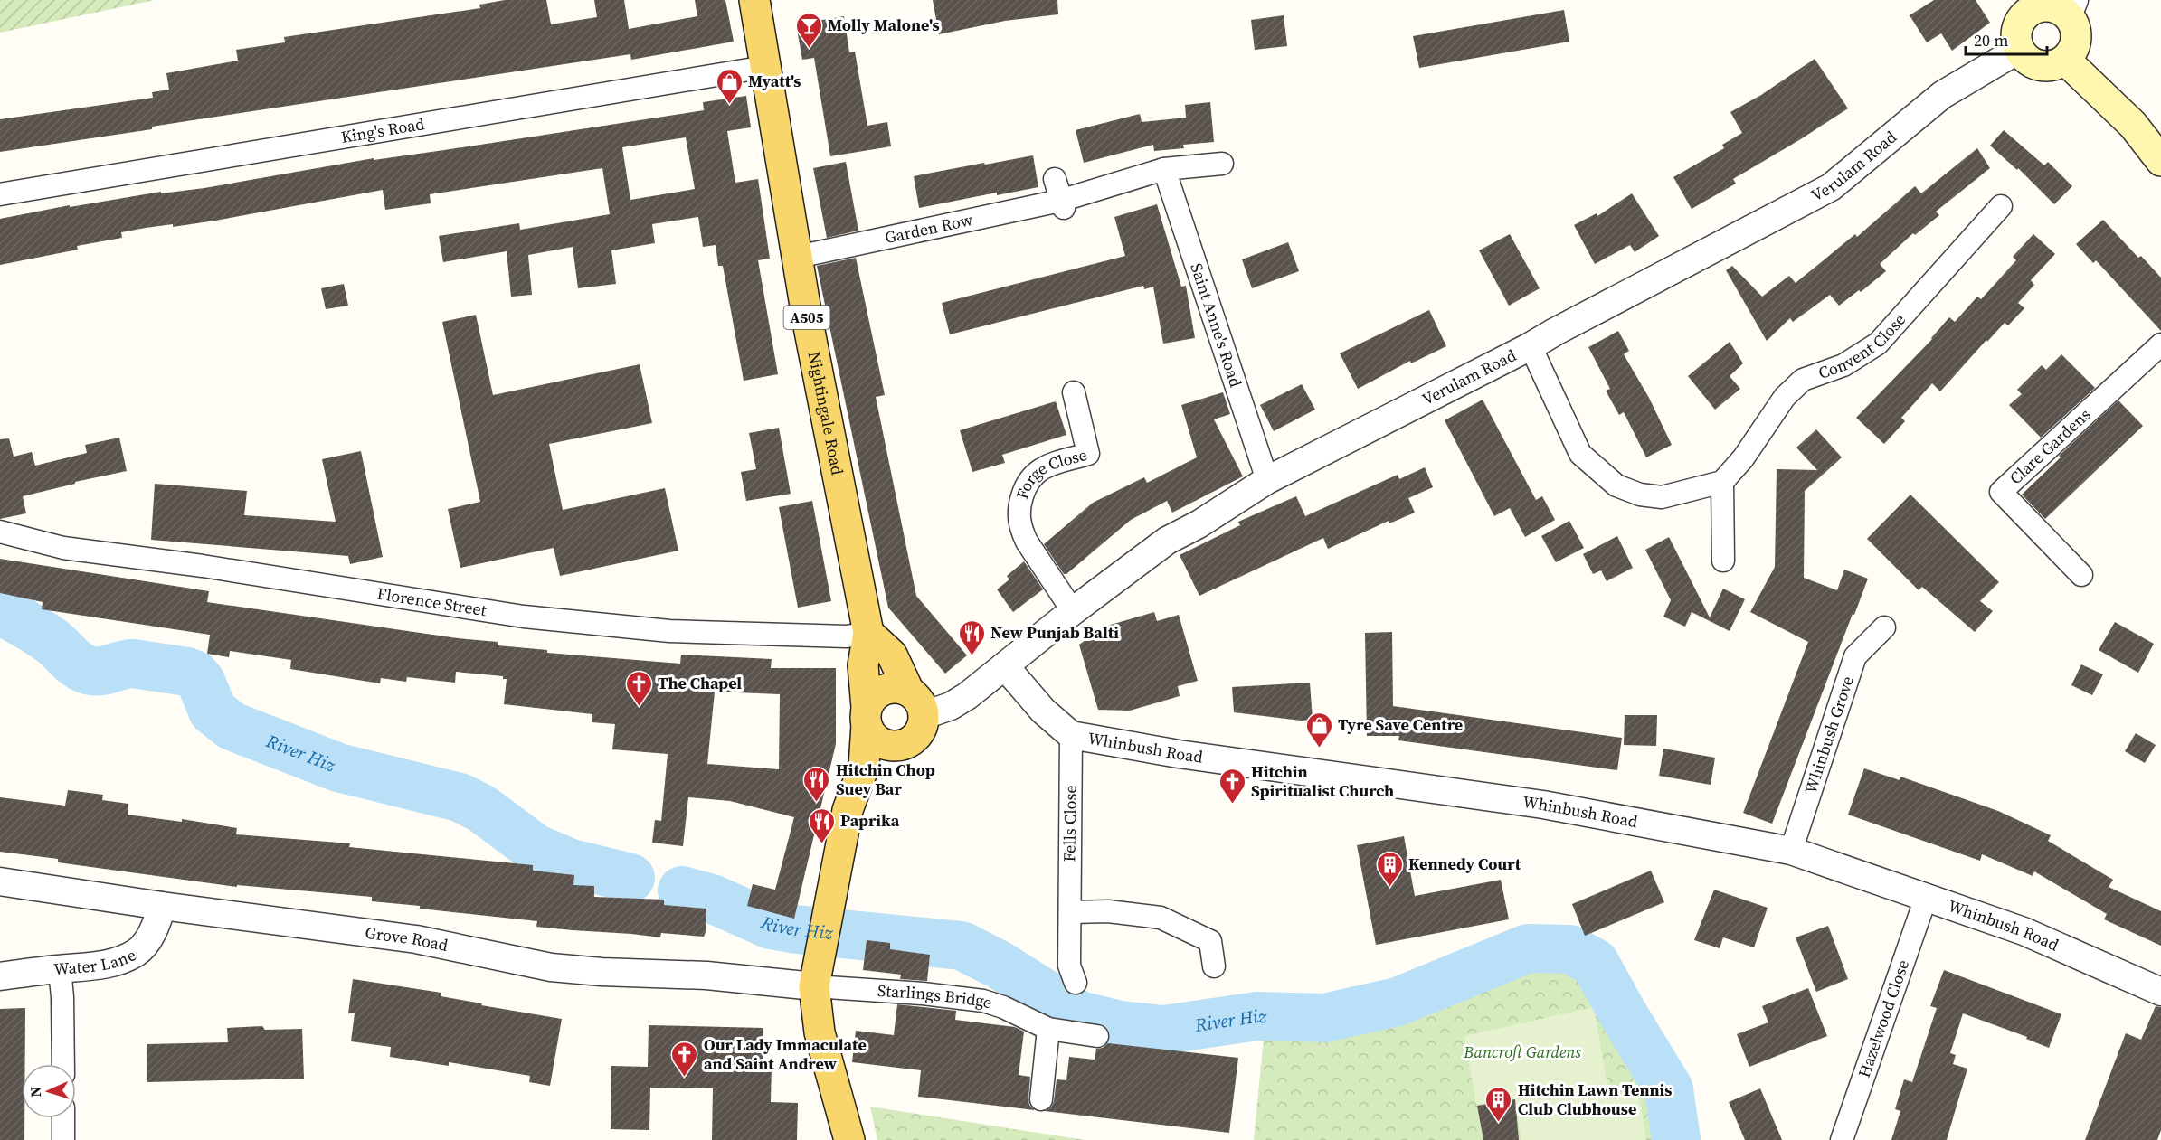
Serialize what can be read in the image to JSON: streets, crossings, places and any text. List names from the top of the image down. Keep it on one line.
{"streets":{"main road":["A505","Nightingale Road"],"street":["King's Road","Verulam Road","Garden Row","Saint Anne's Road","Convent Close","Clare Gardens","Forge Close","Florence Street","Whinbush Grove","Whinbush Road","Fells Close","Grove Road","Water Lane","Starlings Bridge","Hazelwood Close"]},"crossings":[["King's Road","Nightingale Road"],["Verulam Road","Saint Anne's Road"],["Verulam Road","Nightingale Road"],["Verulam Road","Forge Close"],["Verulam Road","Whinbush Road"],["Garden Row","Saint Anne's Road"],["Garden Row","Nightingale Road"],["Nightingale Road","Florence Street"],["Nightingale Road","Grove Road"],["Nightingale Road","Starlings Bridge"],["Whinbush Grove","Whinbush Road"],["Whinbush Road","Fells Close"],["Whinbush Road","Hazelwood Close"],["Grove Road","Water Lane"],["Grove Road","Starlings Bridge"]],"water":["River Hiz"],"parks":["Bancroft Gardens"],"places":{"bar":["Molly Malone's"],"shop":["Myatt's","Tyre Save Centre"],"restaurant":["New Punjab Balti","Hitchin Chop Suey Bar","Paprika"],"church":["The Chapel","Hitchin Spiritualist Church","Our Lady Immaculate and Saint Andrew"],"building":["Kennedy Court","Hitchin Lawn Tennis Club Clubhouse"]},"scale_bar":"20 m","north":"left"}
